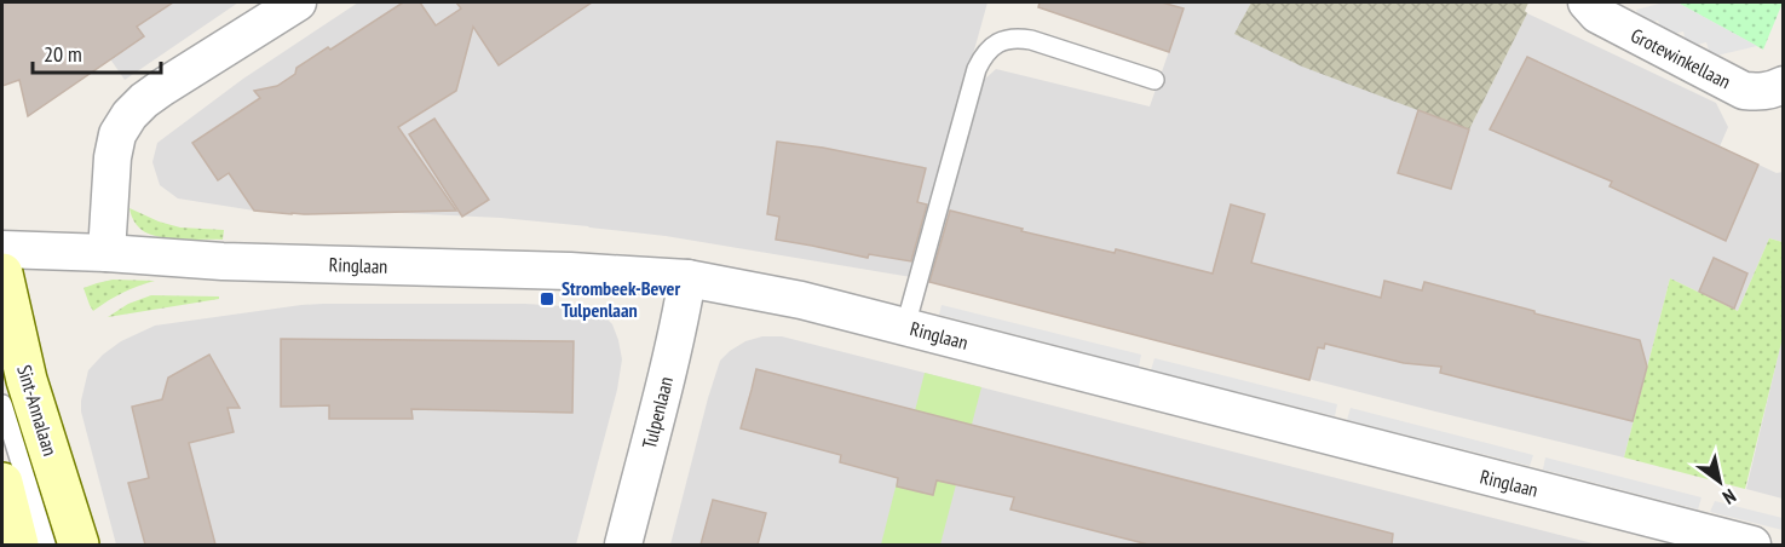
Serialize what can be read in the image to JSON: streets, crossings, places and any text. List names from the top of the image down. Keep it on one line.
{"streets":{"main road":["Sint-Annalaan"],"street":["Grotewinkellaan","Ringlaan","Tulpenlaan"]},"crossings":[["Ringlaan","Tulpenlaan"]],"places":{"transit":["Strombeek-Bever Tulpenlaan"]},"scale_bar":"20 m","north":"bottom right"}
